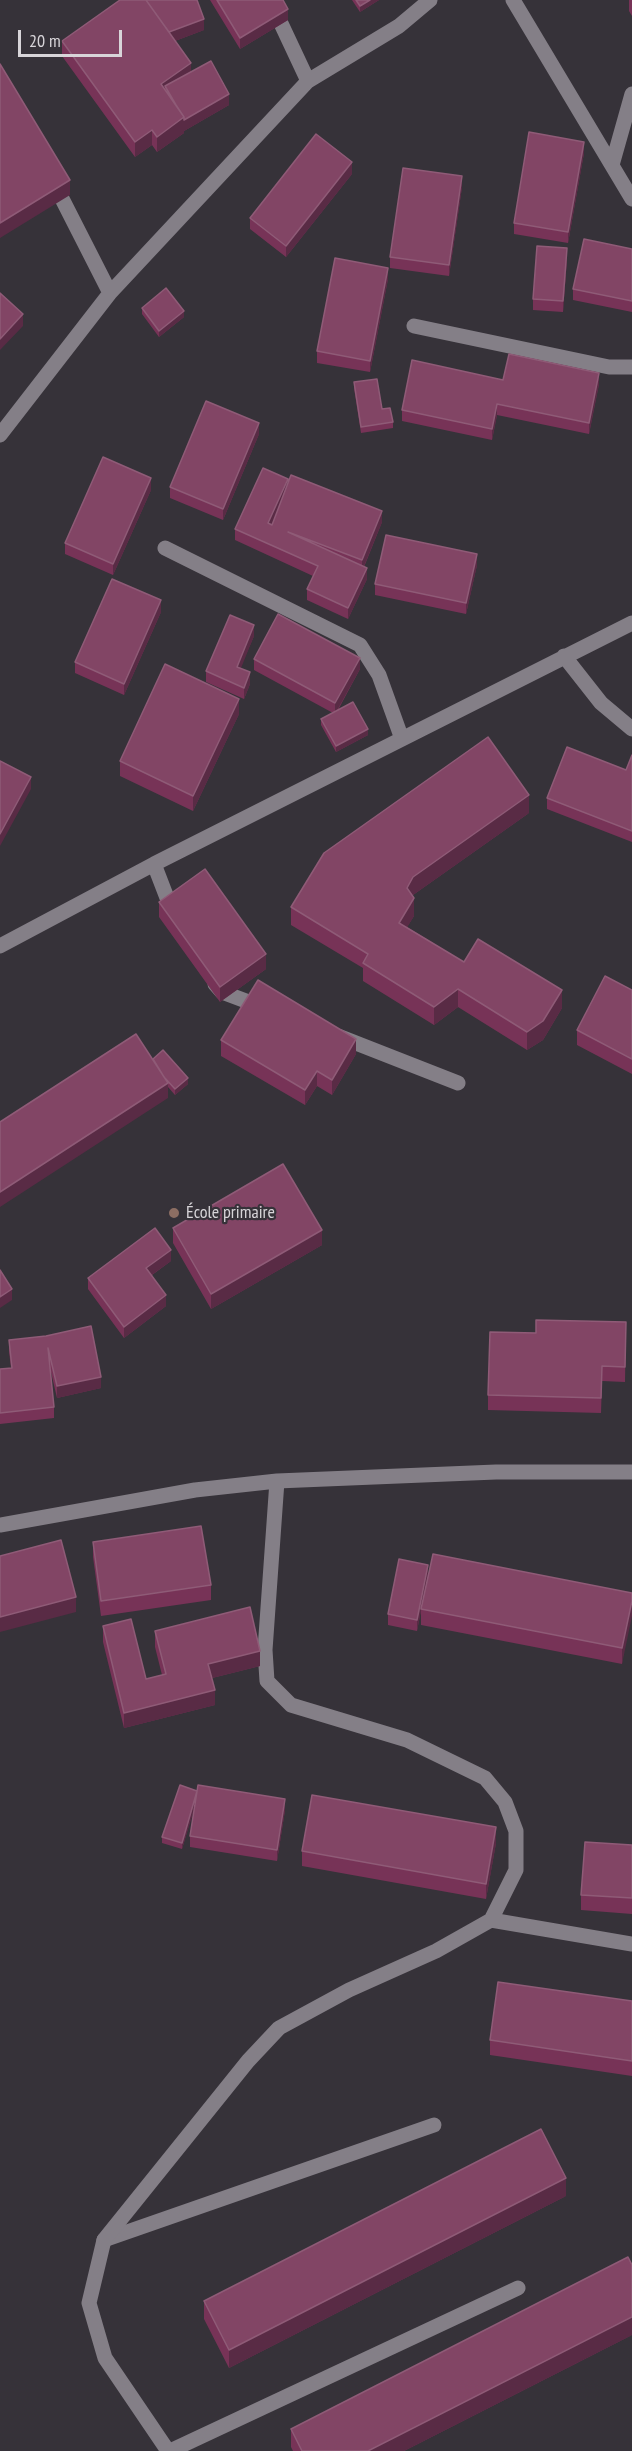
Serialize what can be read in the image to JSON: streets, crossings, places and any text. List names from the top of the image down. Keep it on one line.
{"places":["École primaire"],"scale_bar":"20 m"}
